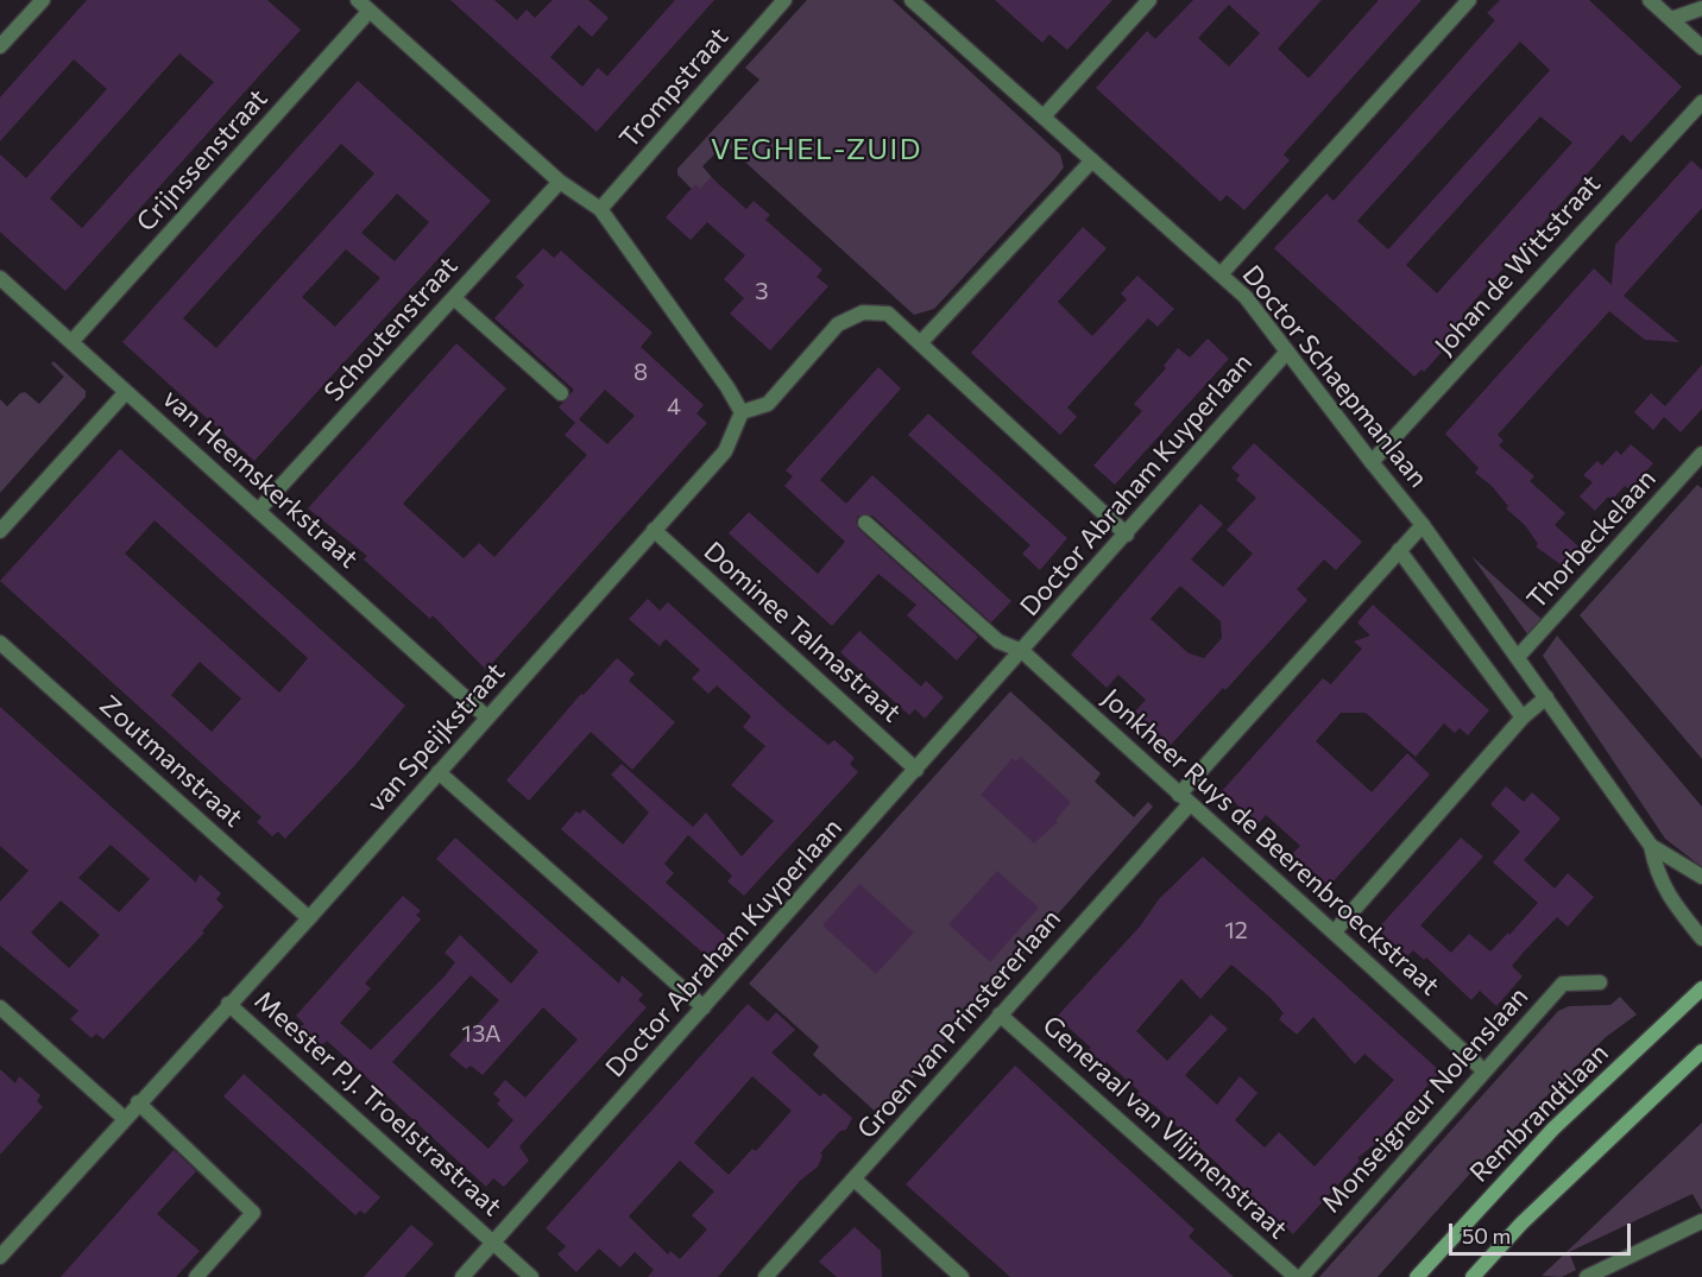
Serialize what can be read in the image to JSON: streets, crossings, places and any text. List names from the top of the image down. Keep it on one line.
{"streets":{"main road":["Rembrandtlaan"],"street":["Trompstraat","Crijnssenstraat","Johan de Wittstraat","Schoutenstraat","Doctor Schaepmanlaan","van Heemskerkstraat","Doctor Abraham Kuyperlaan","Thorbeckelaan","Dominee Talmastraat","van Speijkstraat","Zoutmanstraat","Jonkheer Ruys de Beerenbroeckstraat","Groen van Prinstererlaan","Monseigneur Nolenslaan","Meester P.J. Troelstrastraat","Generaal van Vlijmenstraat"]},"crossings":[["Crijnssenstraat","van Heemskerkstraat"],["Johan de Wittstraat","Doctor Schaepmanlaan"],["Schoutenstraat","van Heemskerkstraat"],["Doctor Schaepmanlaan","Doctor Abraham Kuyperlaan"],["Doctor Schaepmanlaan","Thorbeckelaan"],["Doctor Schaepmanlaan","Groen van Prinstererlaan"],["van Heemskerkstraat","van Speijkstraat"],["Doctor Abraham Kuyperlaan","Dominee Talmastraat"],["Doctor Abraham Kuyperlaan","Jonkheer Ruys de Beerenbroeckstraat"],["Doctor Abraham Kuyperlaan","Meester P.J. Troelstrastraat"],["Dominee Talmastraat","van Speijkstraat"],["van Speijkstraat","Zoutmanstraat"],["van Speijkstraat","Meester P.J. Troelstrastraat"],["Jonkheer Ruys de Beerenbroeckstraat","Groen van Prinstererlaan"],["Jonkheer Ruys de Beerenbroeckstraat","Monseigneur Nolenslaan"],["Groen van Prinstererlaan","Generaal van Vlijmenstraat"],["Monseigneur Nolenslaan","Generaal van Vlijmenstraat"]],"districts":["VEGHEL-ZUID"],"house_numbers":["3","8","4","12","13A"],"scale_bar":"50 m"}
